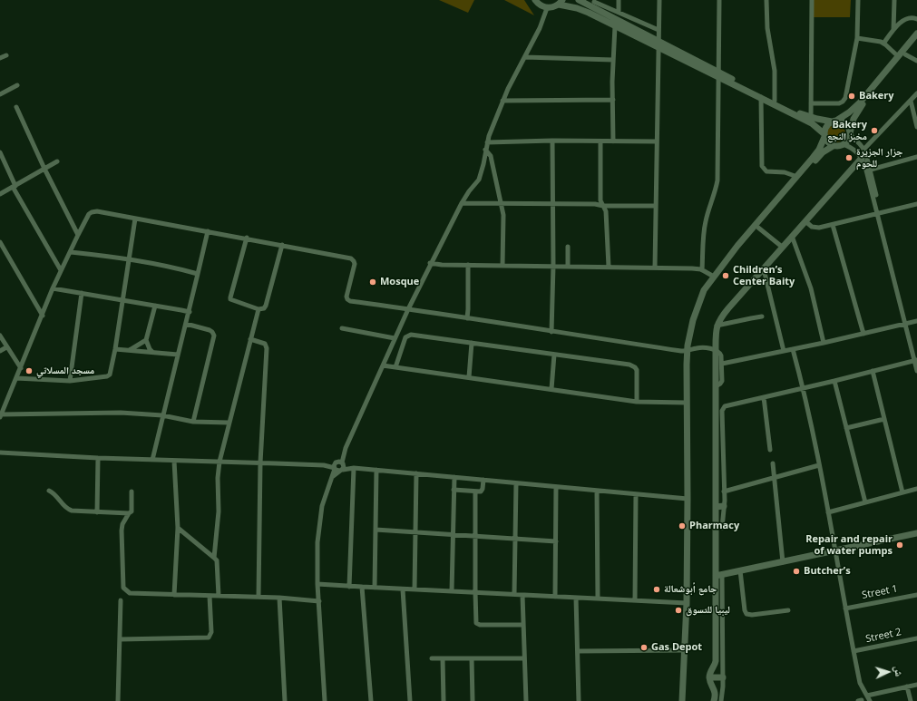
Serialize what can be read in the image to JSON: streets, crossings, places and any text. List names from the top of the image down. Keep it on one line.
{"streets":{"street":["Street 1","Street 2"]},"places":["Bakery","Bakery مخبز النجع","جزار الجزيرة للحوم","Children’s Center Baity","Mosque","مسجد المسلاتي","Pharmacy","Repair and repair of water pumps","Butcher’s","جامع أبوشعالة","ليبيا للتسوق","Gas Depot"],"north":"right"}
